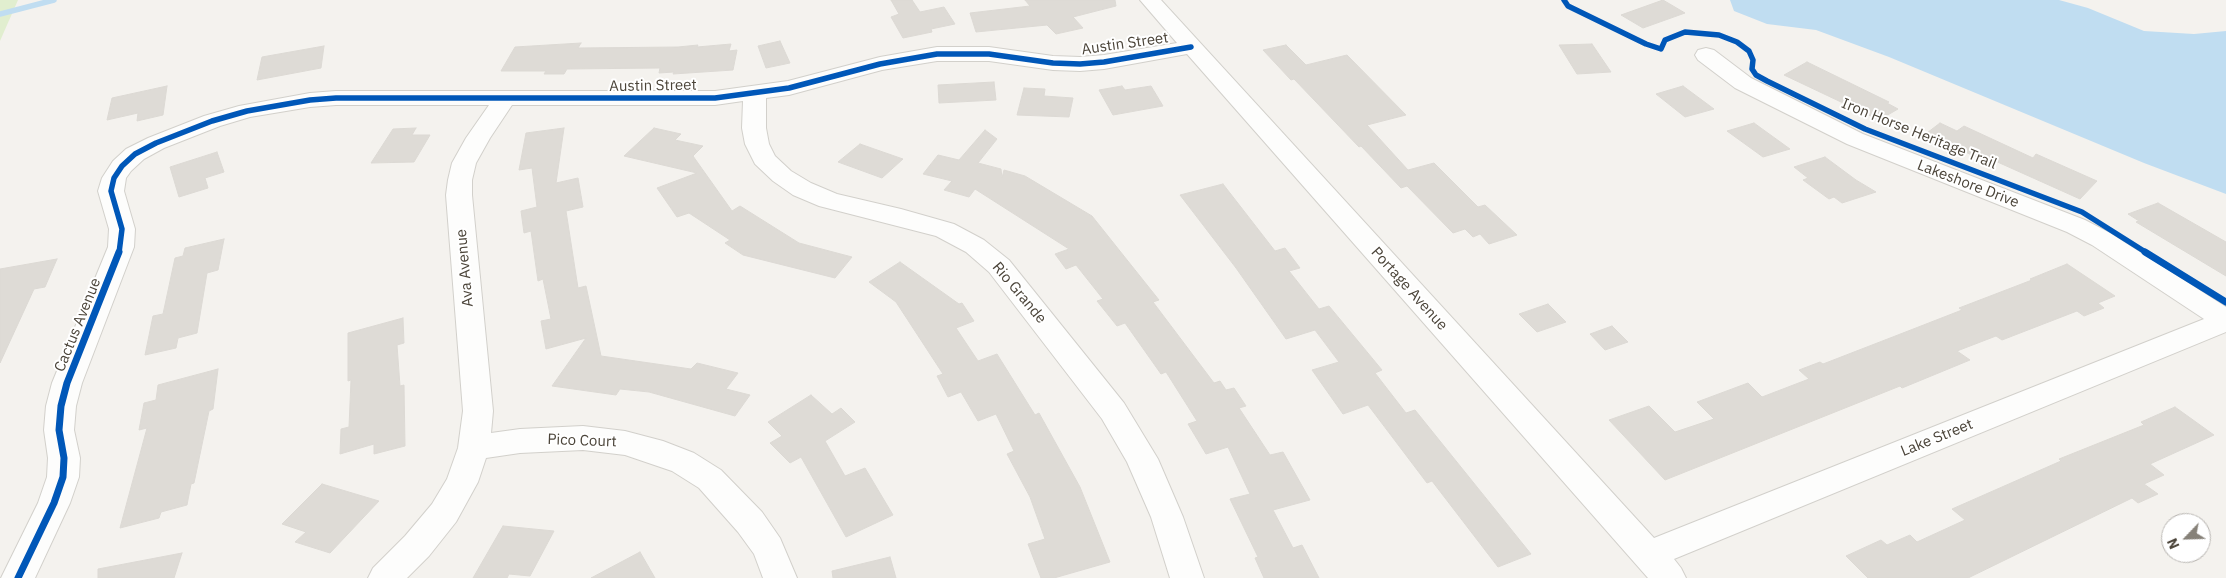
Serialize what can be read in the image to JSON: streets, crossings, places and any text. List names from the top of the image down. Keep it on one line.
{"streets":{"street":["Austin Street","Lakeshore Drive","Ava Avenue","Portage Avenue","Rio Grande","Cactus Avenue","Lake Street","Pico Court"],"cycle path":["Iron Horse Heritage Trail"]},"crossings":[["Austin Street","Ava Avenue"],["Austin Street","Portage Avenue"],["Austin Street","Rio Grande"],["Austin Street","Cactus Avenue"],["Lakeshore Drive","Lake Street"],["Ava Avenue","Pico Court"],["Portage Avenue","Lake Street"]],"north":"bottom left"}
